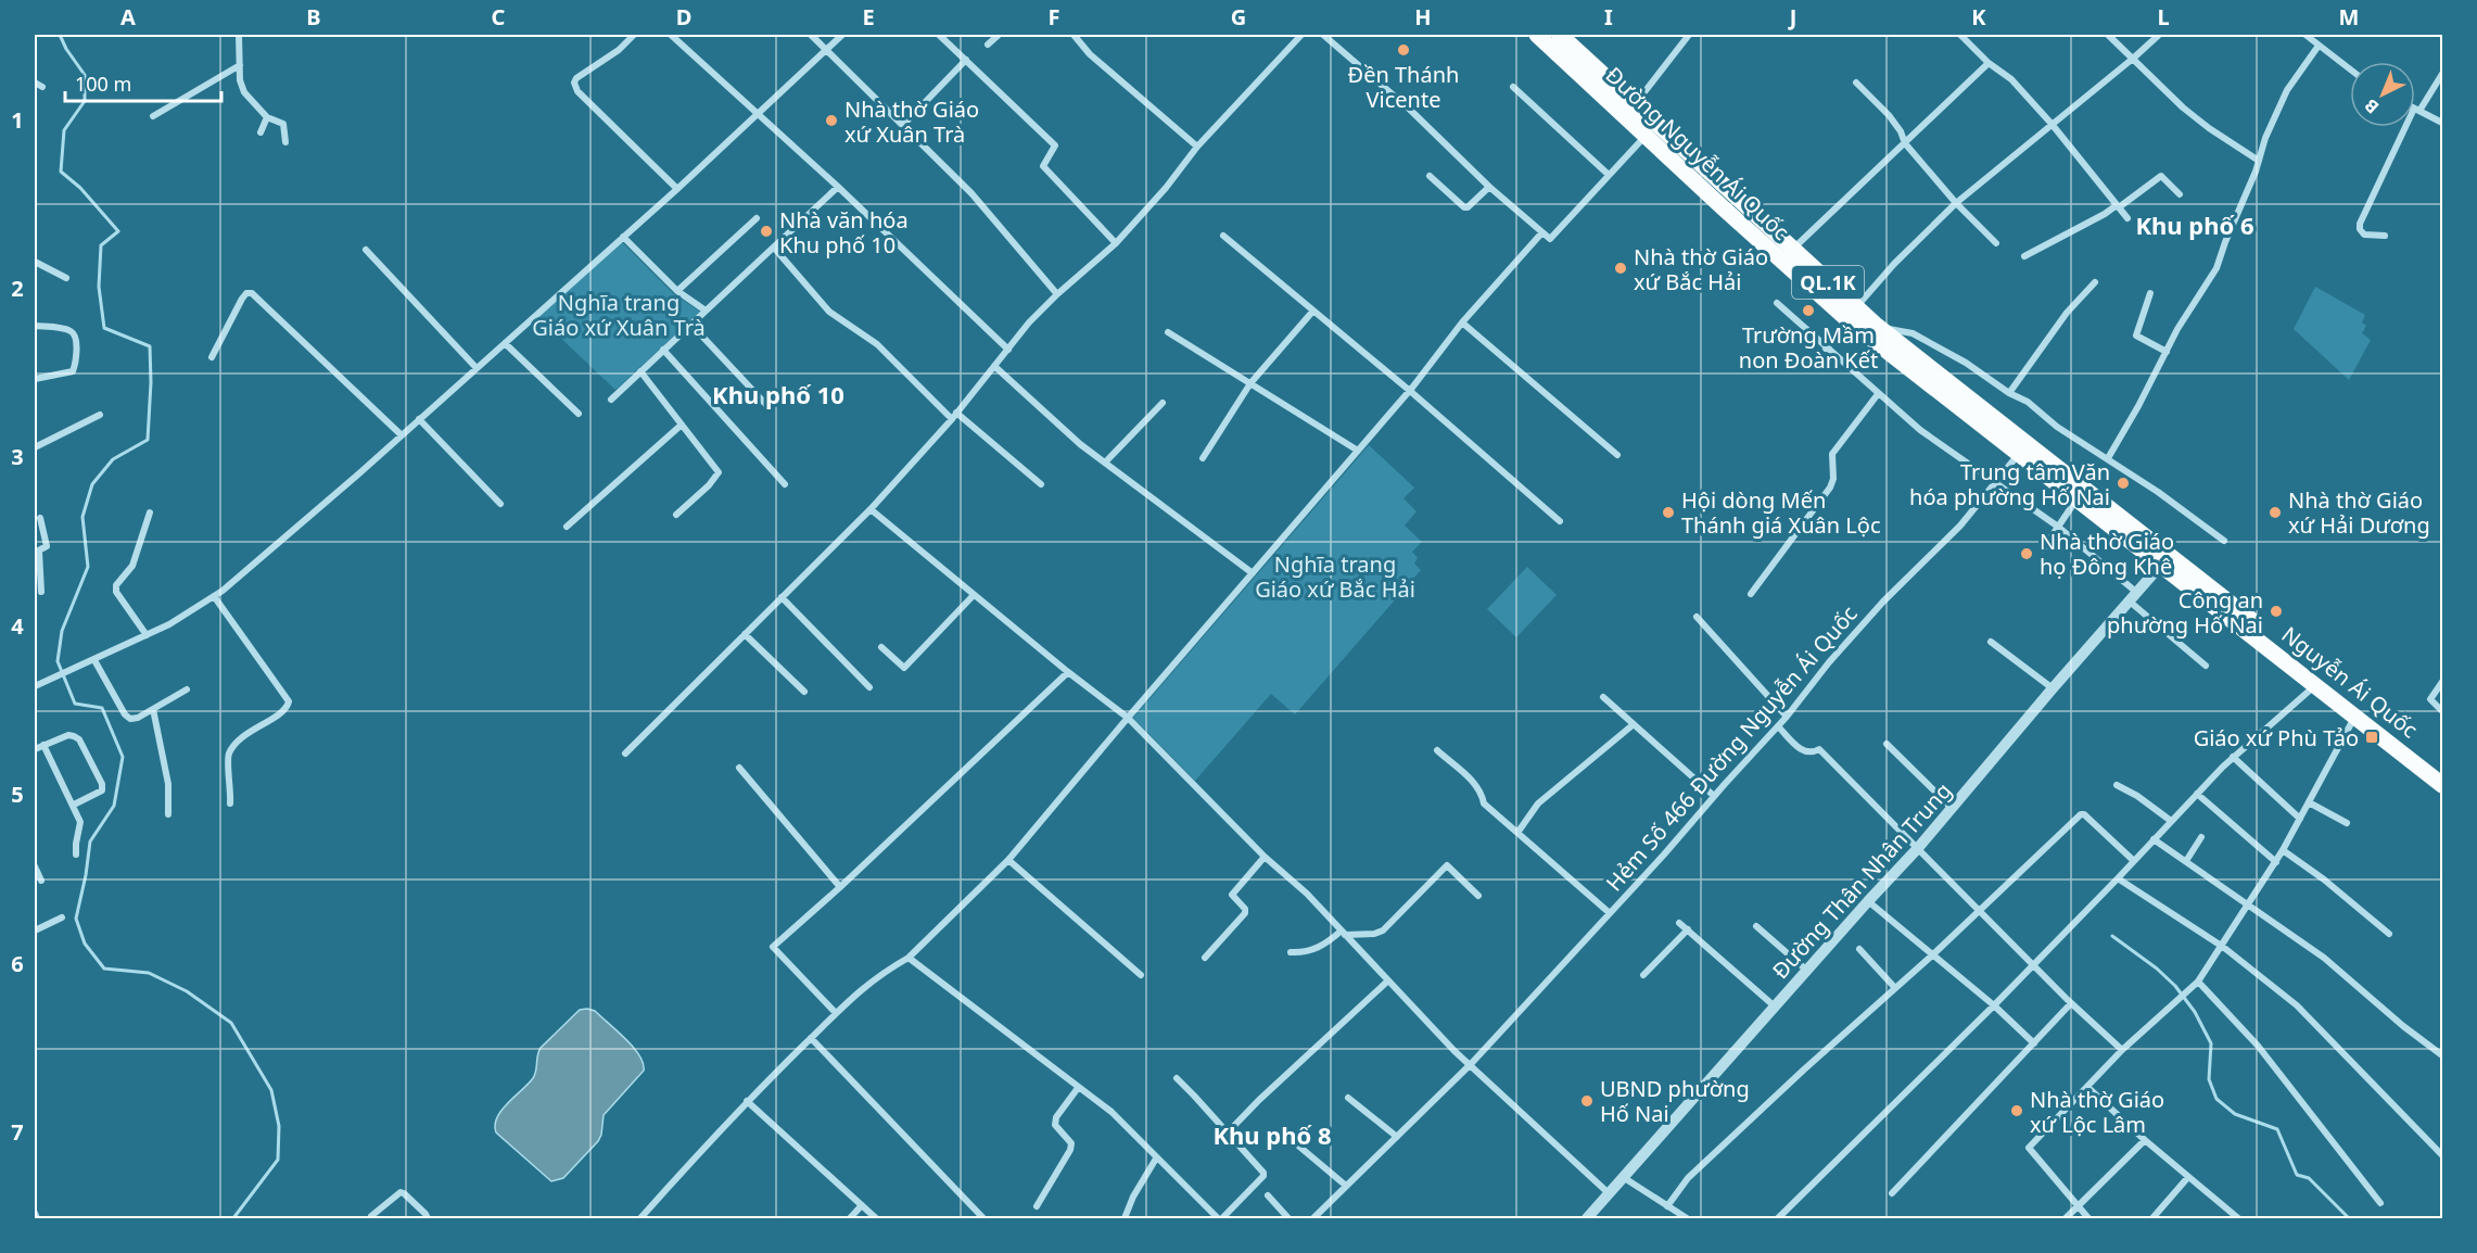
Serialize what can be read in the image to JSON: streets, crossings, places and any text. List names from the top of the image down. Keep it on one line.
{"streets":{"main road":["Đường Nguyễn Ái Quốc","QL.1K","Nguyễn Ái Quốc"],"street":["Hẻm Số 466 Đường Nguyễn Ái Quốc","Đường Thân Nhân Trung"]},"crossings":[["Đường Nguyễn Ái Quốc","Nguyễn Ái Quốc"],["Đường Nguyễn Ái Quốc","Hẻm Số 466 Đường Nguyễn Ái Quốc"],["Nguyễn Ái Quốc","Đường Thân Nhân Trung"]],"districts":["Khu phố 6","Khu phố 10","Khu phố 8"],"parks":["Nghĩa trang Giáo xứ Xuân Trà","Nghĩa trang Giáo xứ Bắc Hải"],"places":{"other":["Đền Thánh Vicente","Nhà thờ Giáo xứ Xuân Trà","Nhà văn hóa Khu phố 10","Nhà thờ Giáo xứ Bắc Hải","Trường Mầm non Đoàn Kết","Trung tâm Văn hóa phường Hố Nai","Hội dòng Mến Thánh giá Xuân Lộc","Nhà thờ Giáo xứ Hải Dương","Nhà thờ Giáo họ Đông Khê","Công an phường Hố Nai","UBND phường Hố Nai","Nhà thờ Giáo xứ Lộc Lâm"],"transit":["Giáo xứ Phù Tảo"]},"scale_bar":"100 m","north":"bottom left","grid":{"columns":["A","B","C","D","E","F","G","H","I","J","K","L","M"],"rows":["1","2","3","4","5","6","7"]}}
